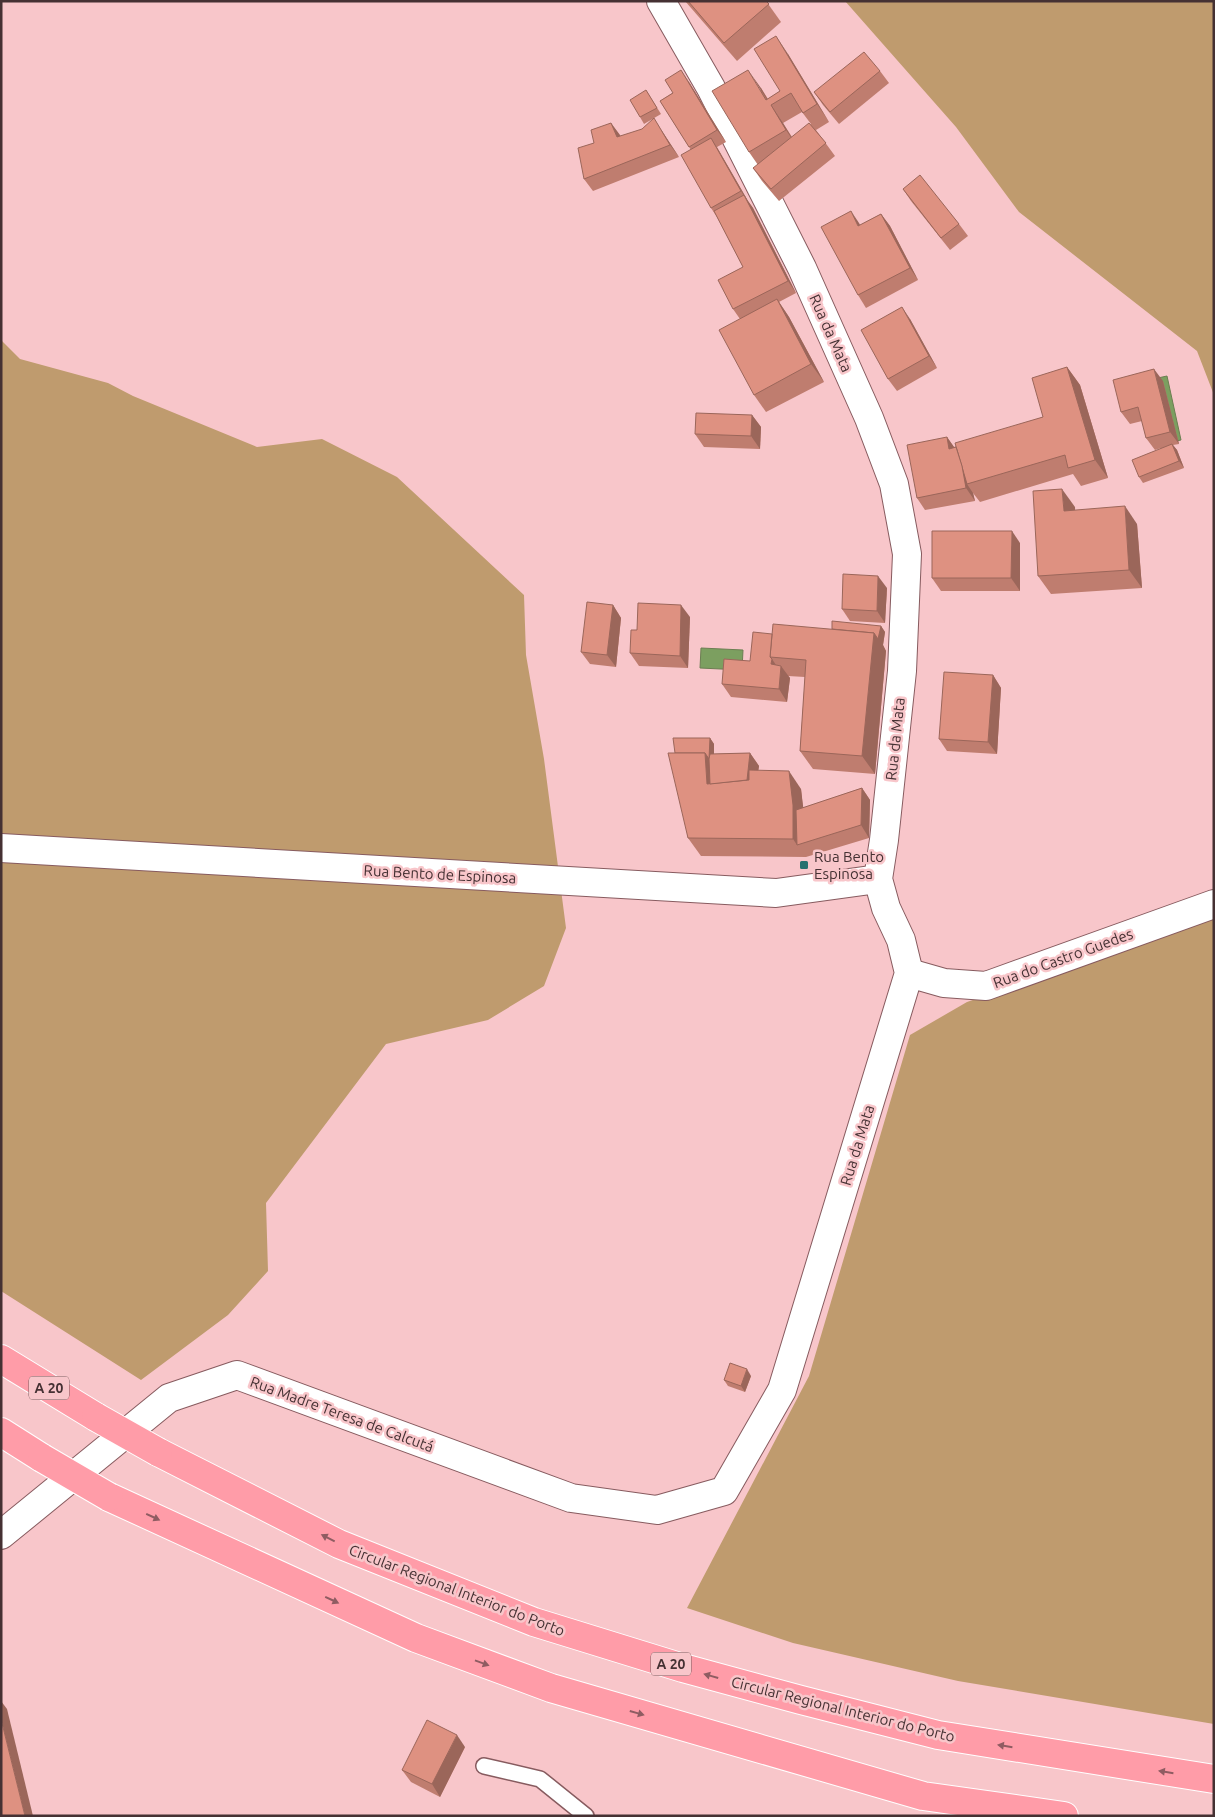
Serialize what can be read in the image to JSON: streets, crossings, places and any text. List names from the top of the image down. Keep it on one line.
{"streets":{"highway":["A 20","Circular Regional Interior do Porto"],"street":["Rua da Mata","Rua Bento de Espinosa","Rua do Castro Guedes","Rua Madre Teresa de Calcutá"]},"crossings":[["Rua da Mata","Rua Bento de Espinosa"],["Rua da Mata","Rua do Castro Guedes"],["Rua da Mata","Rua Madre Teresa de Calcutá"]],"places":{"transit":["Rua Bento Espinosa"]}}
